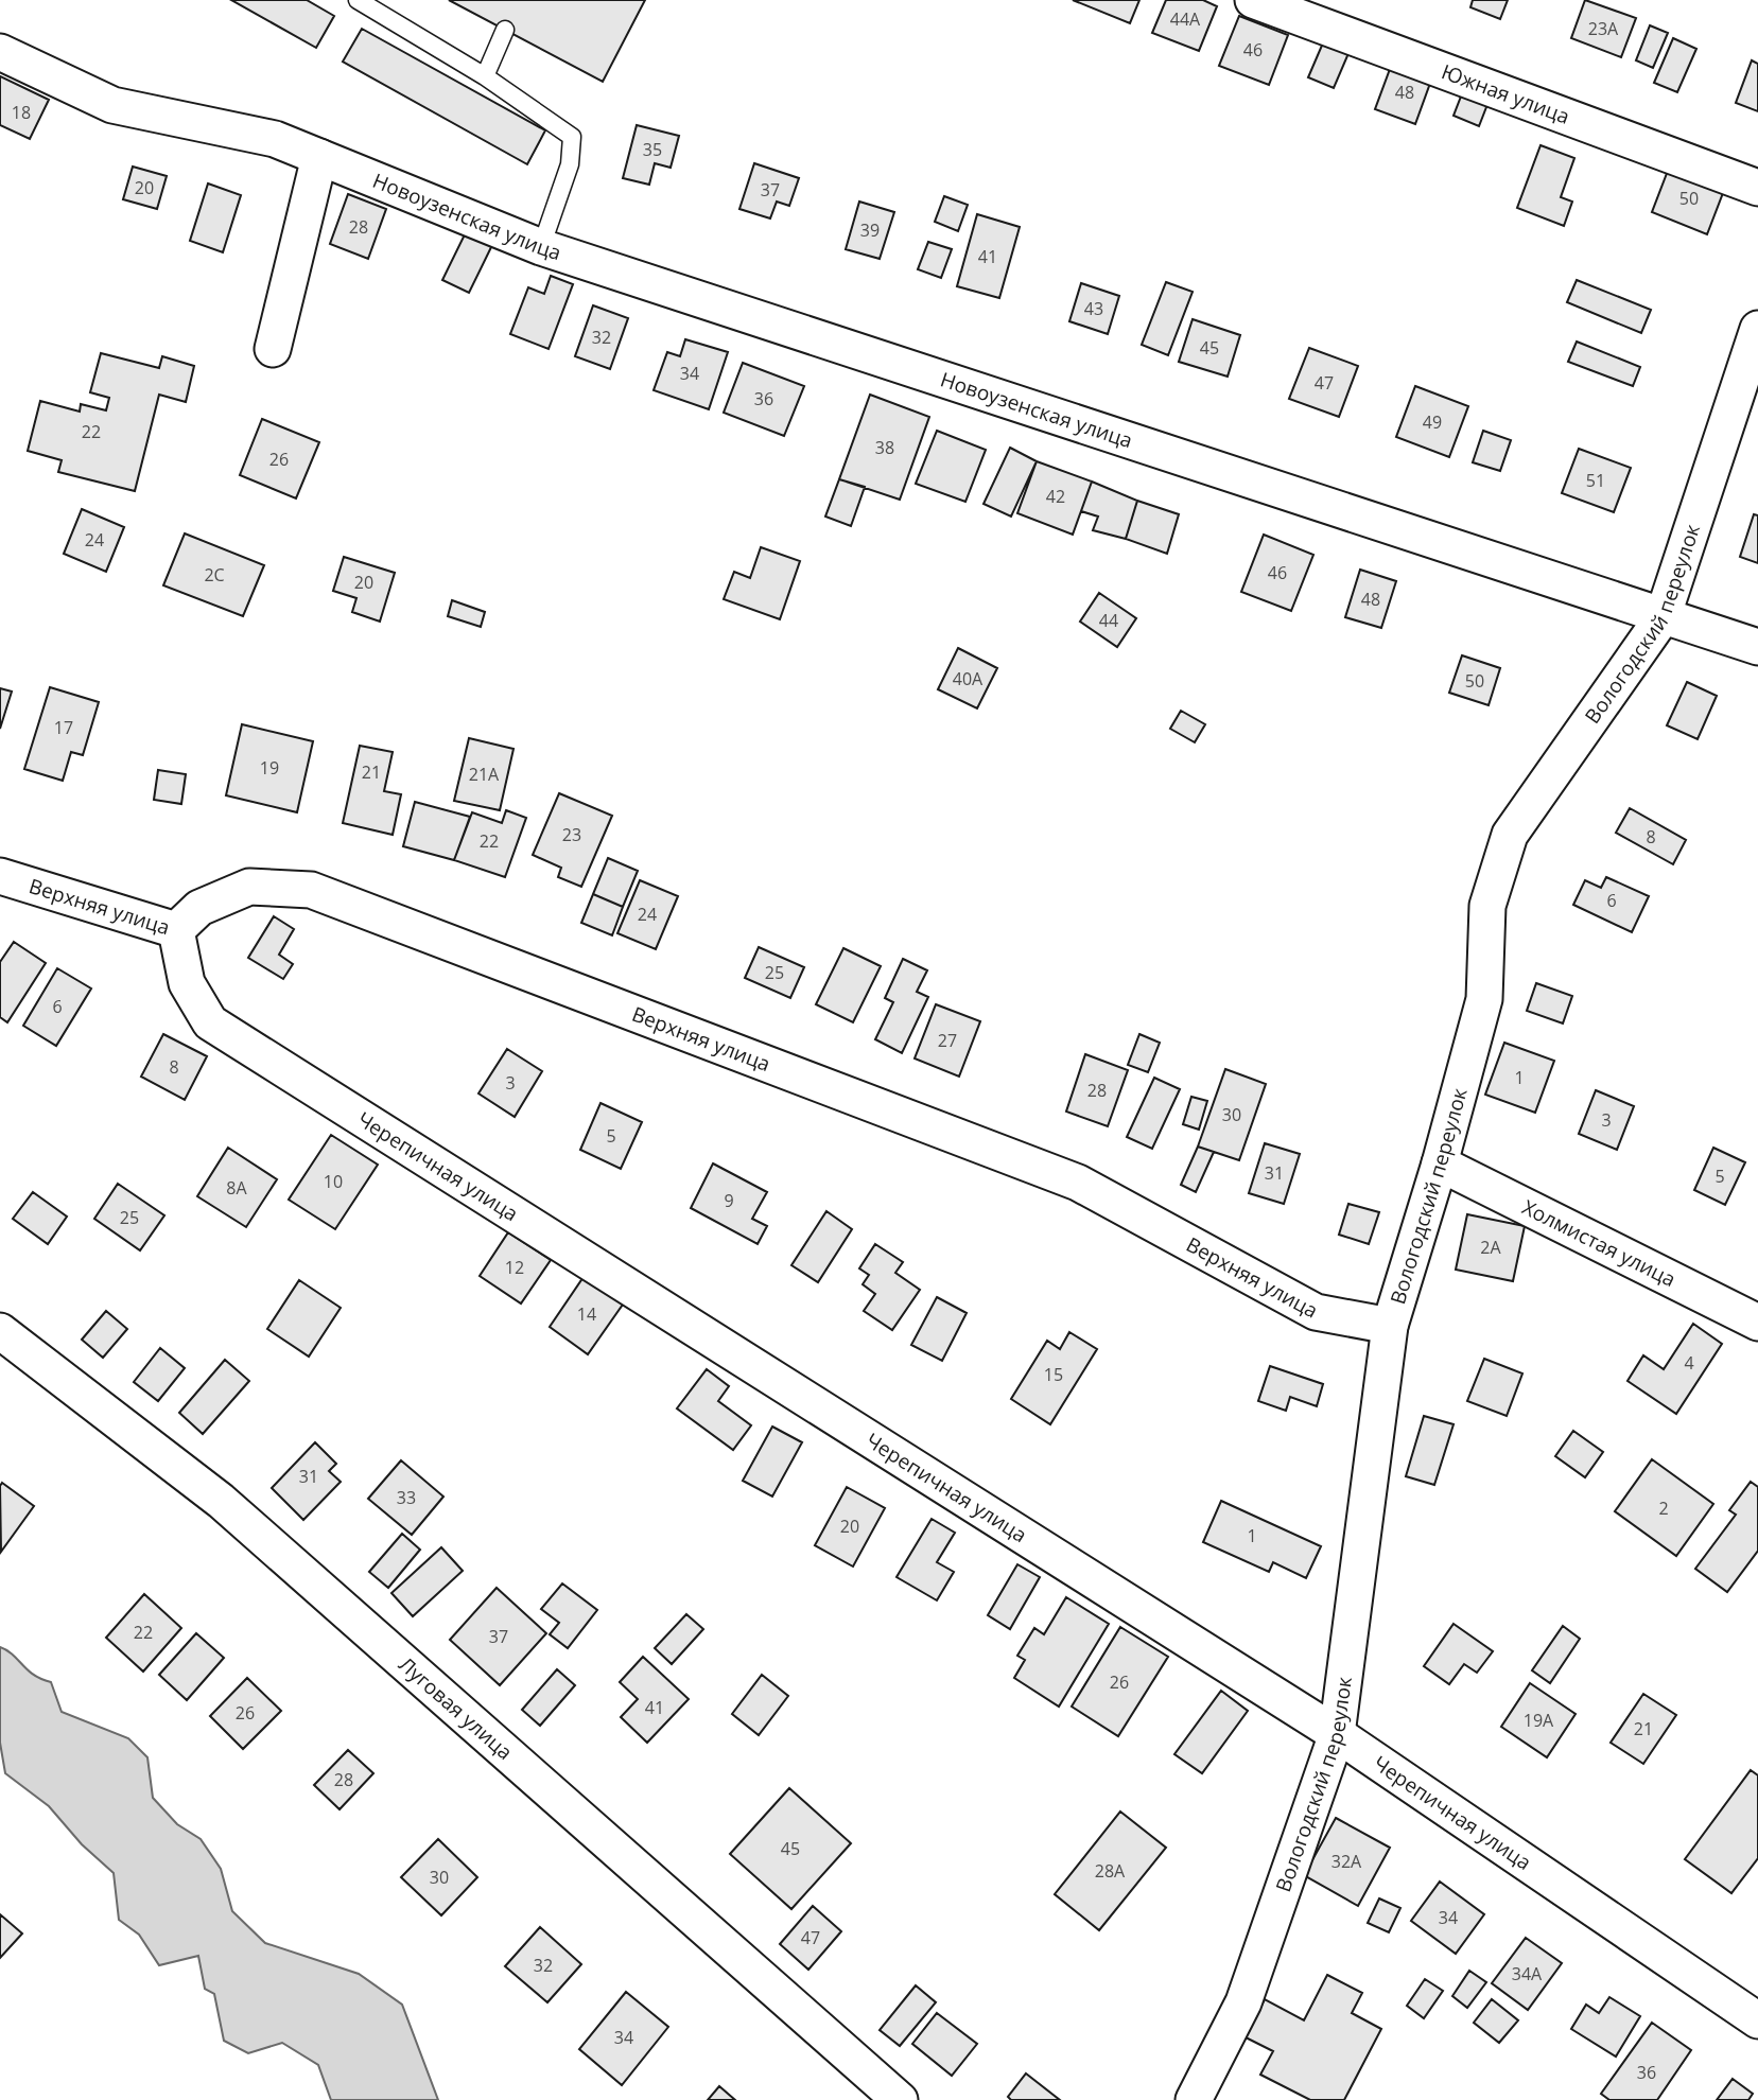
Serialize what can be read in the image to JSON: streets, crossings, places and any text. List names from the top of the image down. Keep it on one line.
{"streets":{"street":["Южная улица","Новоузенская улица","Вологодский переулок","Верхняя улица","Черепичная улица","Холмистая улица","Луговая улица"]},"crossings":[["Новоузенская улица","Вологодский переулок"],["Вологодский переулок","Верхняя улица"],["Вологодский переулок","Черепичная улица"],["Вологодский переулок","Холмистая улица"],["Верхняя улица","Черепичная улица"]],"house_numbers":["44А","23А","46","48","18","35","20","37","50","28","39","41","43","32","45","34","47","36","49","22","38","26","51","42","24","46","2С","20","48","44","40А","50","17","19","21","21А","23","8","22","6","24","25","6","27","8","1","3","28","30","3","5","31","5","10","8А","9","25","2А","12","14","4","15","31","33","2","20","1","22","37","26","41","26","19А","21","28","45","32А","28А","30","34","47","32","34А","34","36"]}
